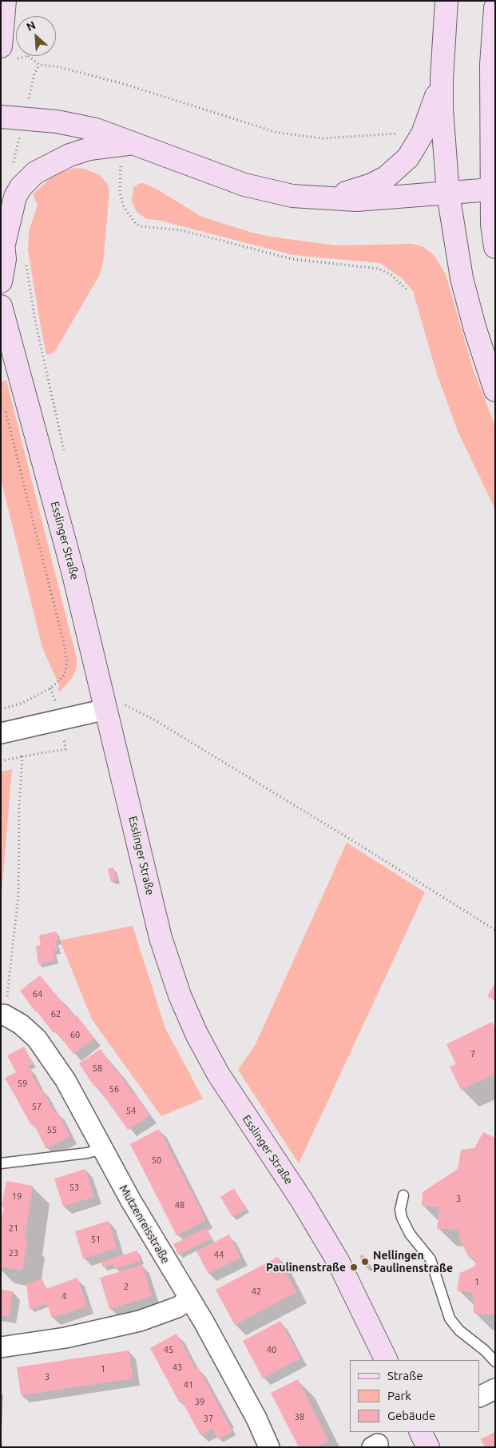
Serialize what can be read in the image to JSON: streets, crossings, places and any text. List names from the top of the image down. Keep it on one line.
{"streets":{"main road":["Esslinger Straße"],"street":["Mutzenreisstraße"]},"places":["Nellingen Paulinenstraße","Paulinenstraße"],"house_numbers":["64","62","60","7","58","59","56","57","54","55","50","53","19","3","48","21","51","23","44","1","2","42","4","45","40","43","1","3","41","39","38","37"],"legend":["Straße","Park","Gebäude"],"north":"top left"}
